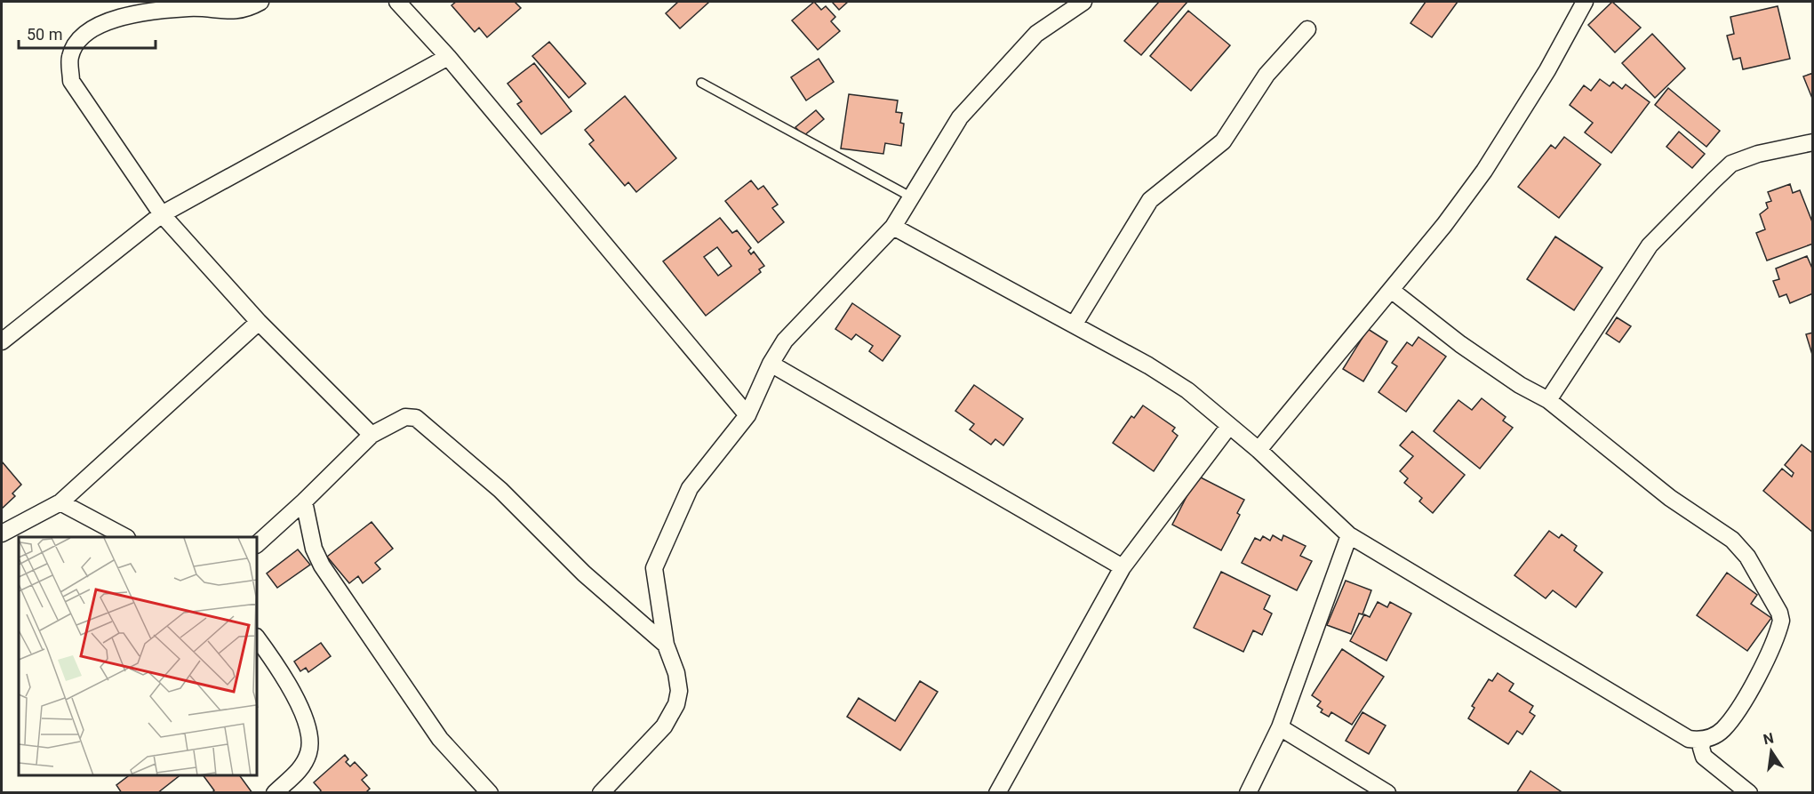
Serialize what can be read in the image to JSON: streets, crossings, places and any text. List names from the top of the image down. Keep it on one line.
{"scale_bar":"50 m","north":"top"}
